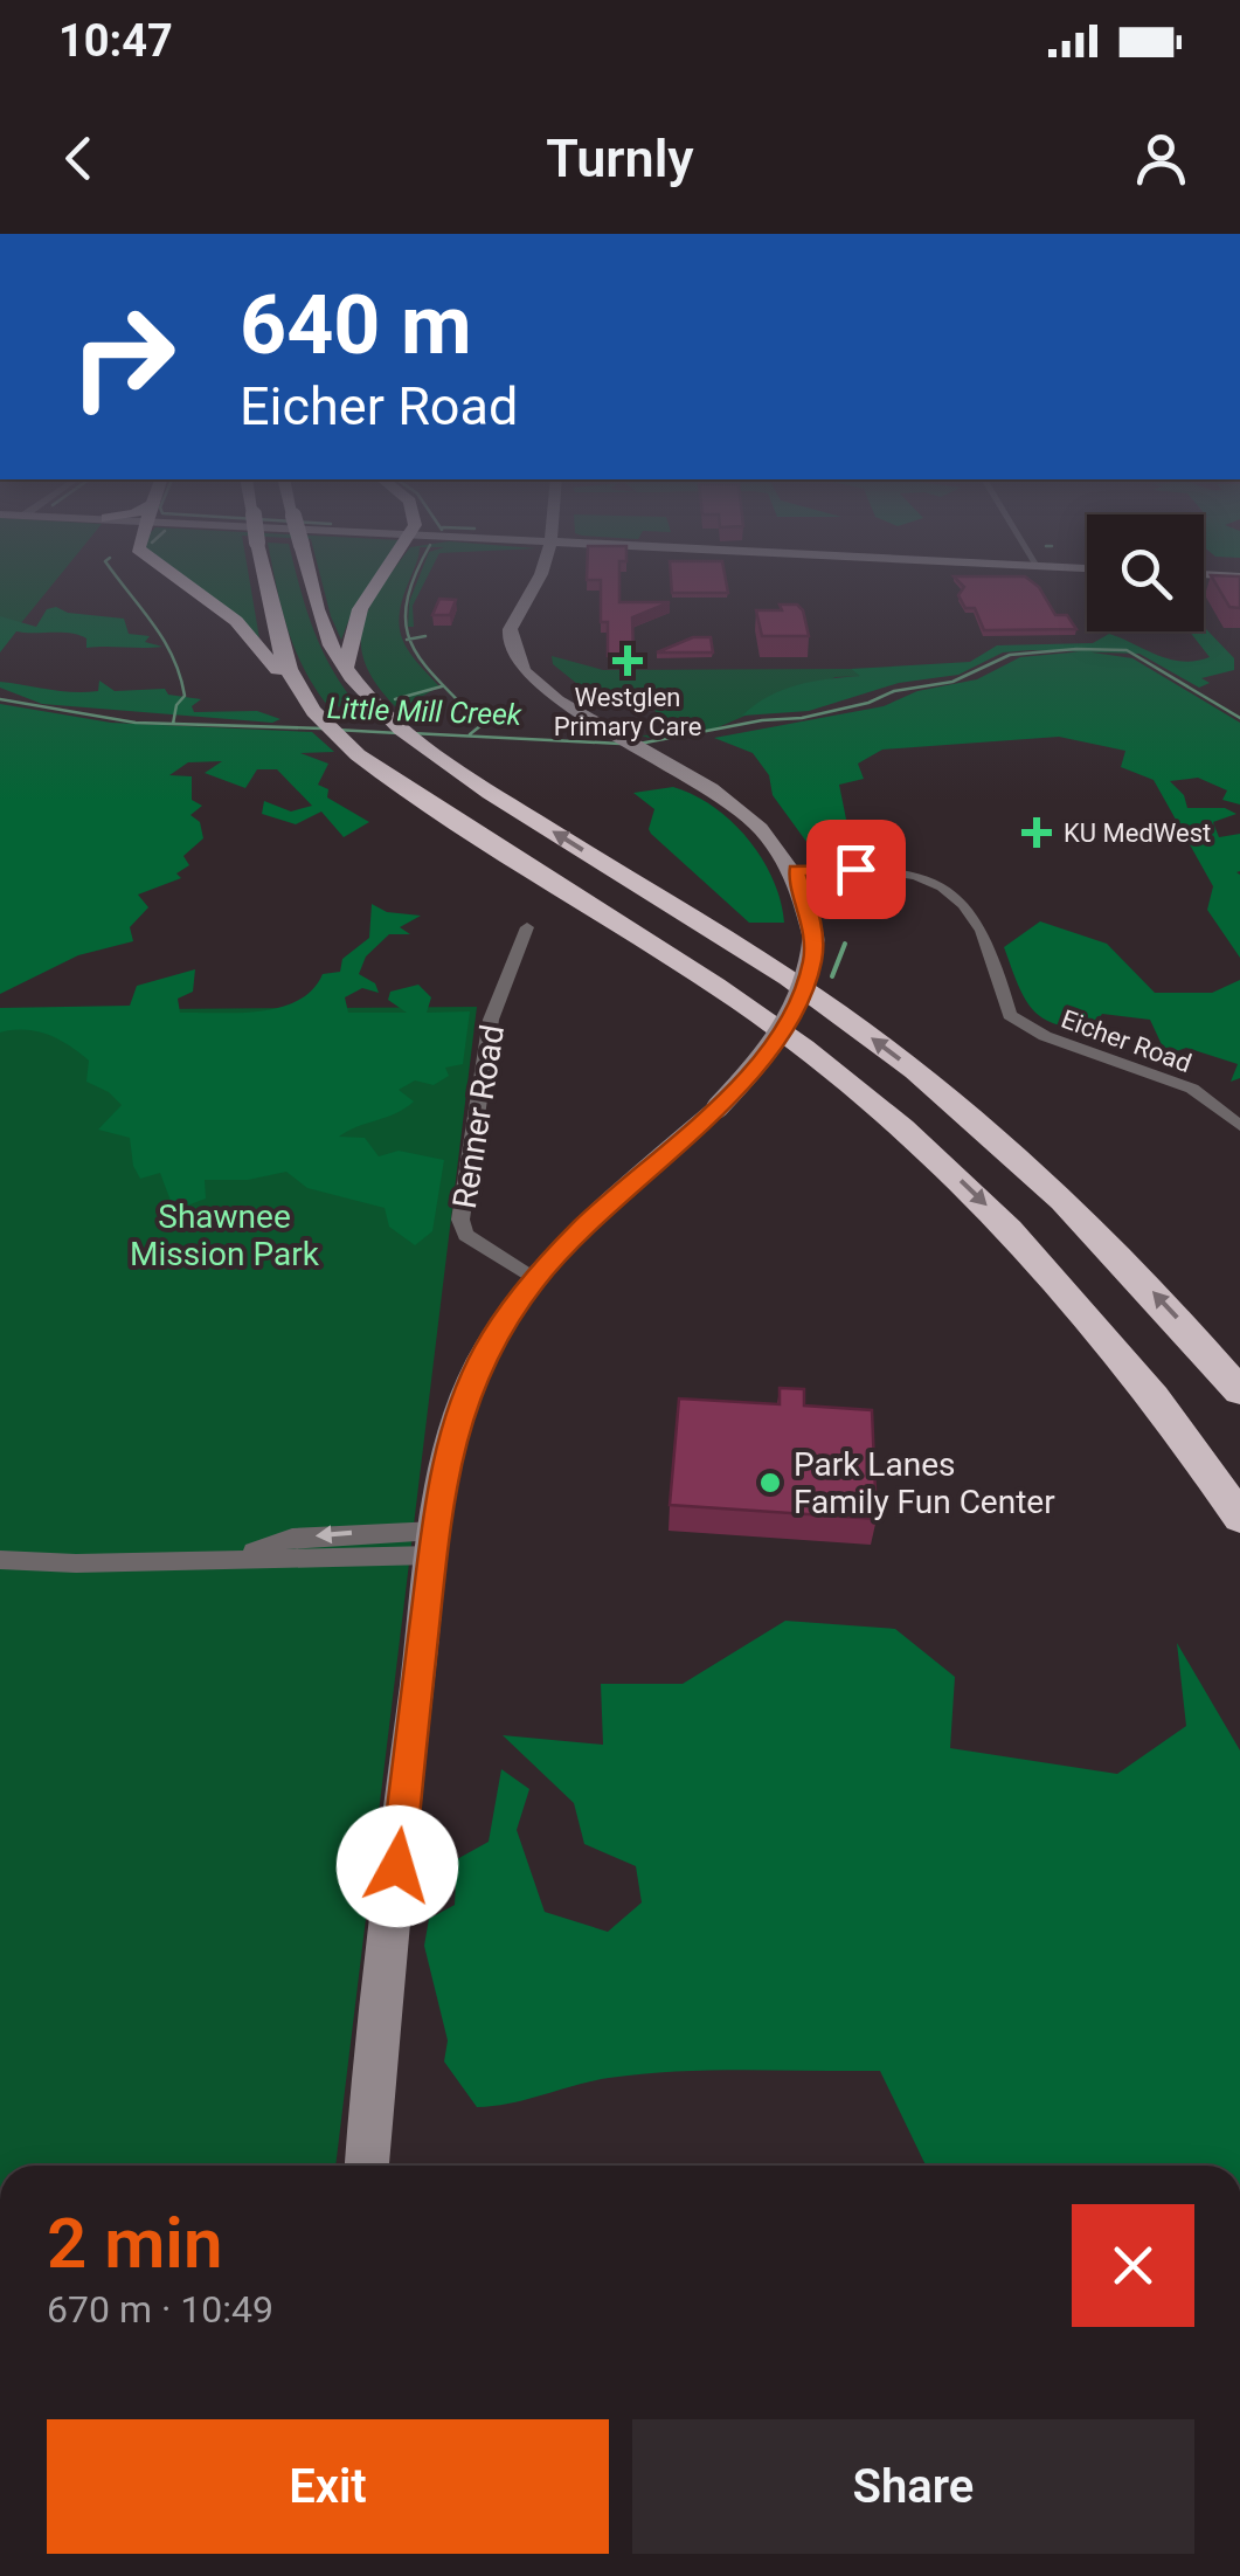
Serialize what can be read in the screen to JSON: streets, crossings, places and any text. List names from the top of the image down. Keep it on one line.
{"streets":{"street":["Eicher Road","Renner Road"]},"water":["Little Mill Creek"],"parks":["Shawnee Mission Park"],"places":{"health":["Westglen Primary Care","KU MedWest"],"other":["Park Lanes Family Fun Center"]},"page":{"status":"10:47","header":"Turnly","turn":["640 m","Eicher Road"],"heading":["2 min","670 m · 10:49"],"buttons":["Exit","Share"]}}
